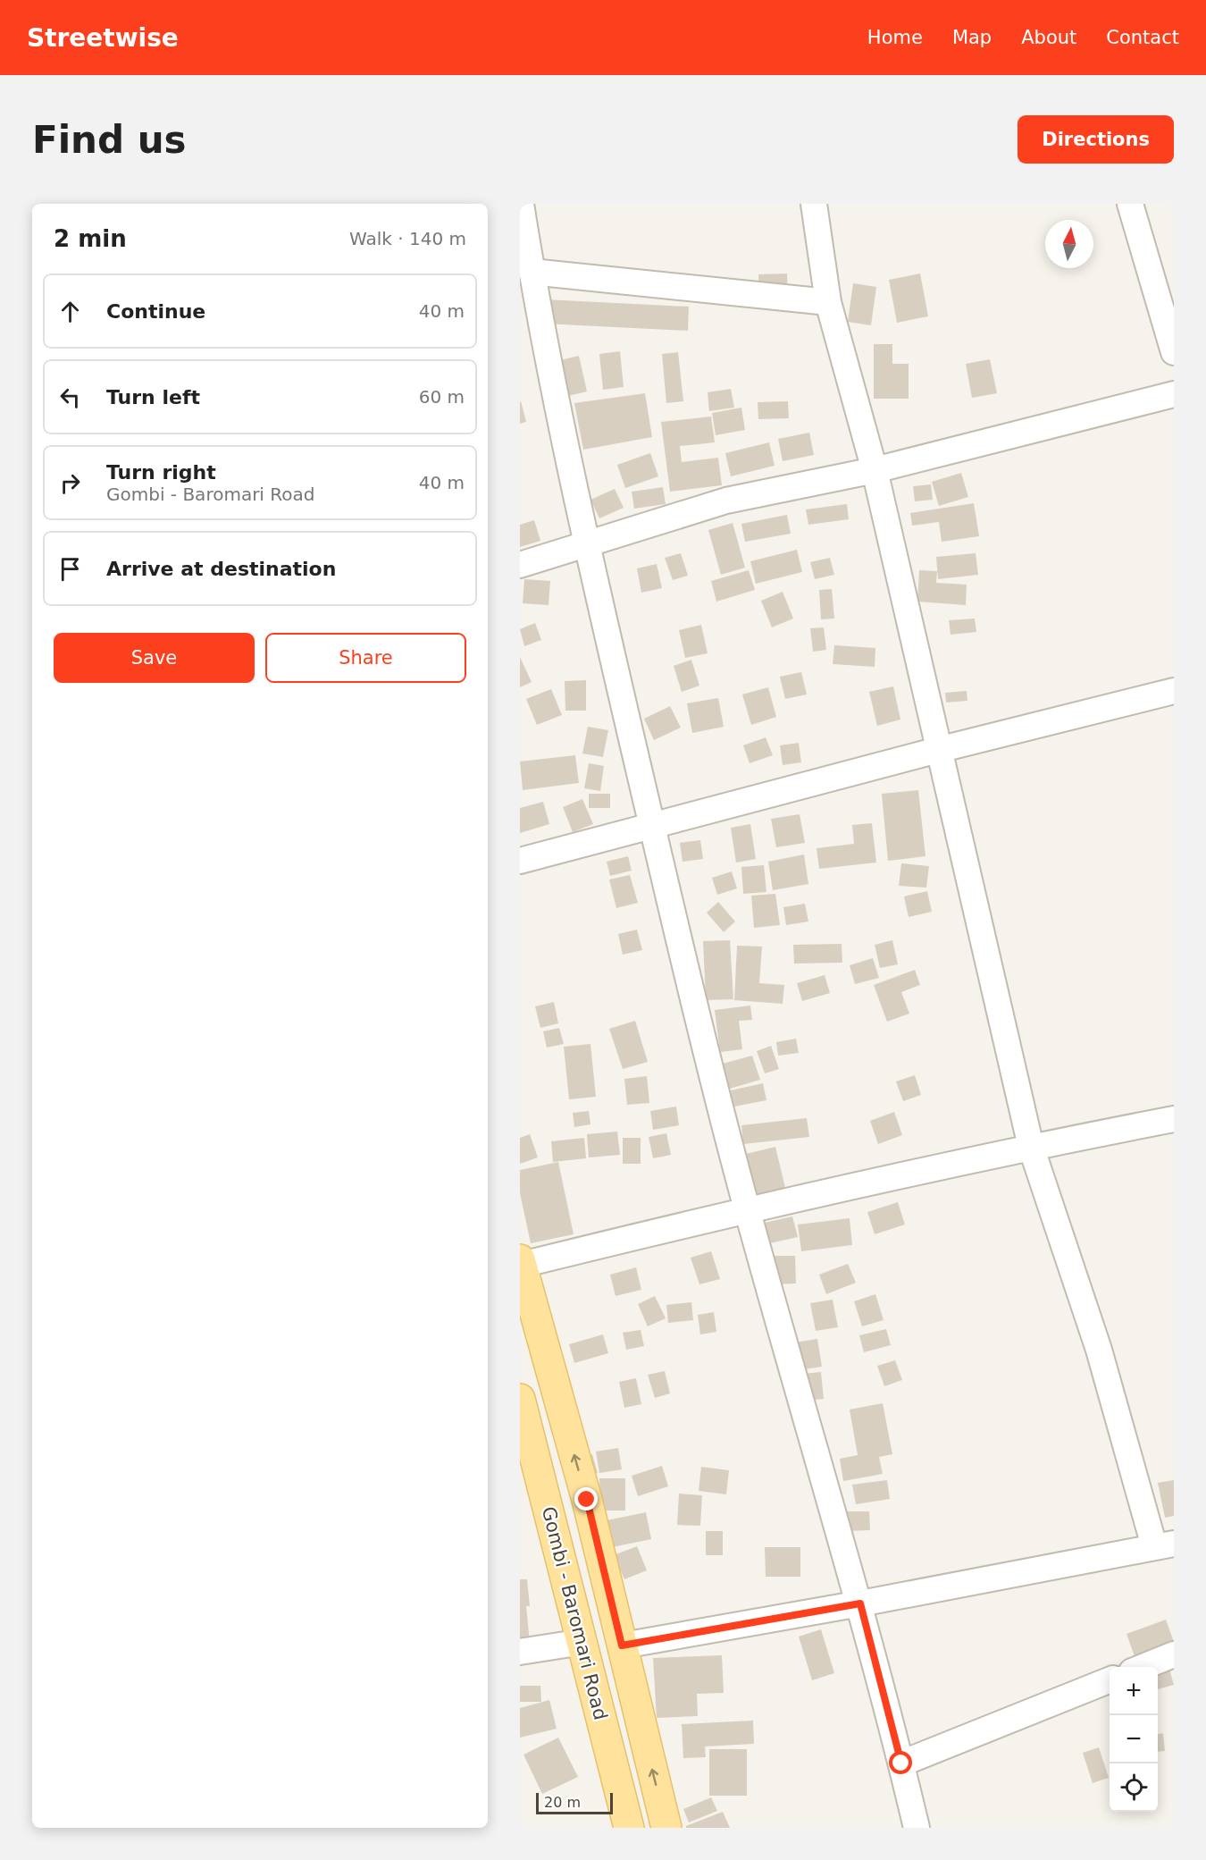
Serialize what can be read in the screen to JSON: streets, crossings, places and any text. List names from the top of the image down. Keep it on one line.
{"streets":{"main road":["Gombi - Baromari Road"]},"scale_bar":"20 m","north":"top","page":{"header":"Streetwise","nav":["Home","Map","About","Contact"],"buttons":["Directions",["Save","Share"]],"title":"Find us","heading":["2 min","Walk · 140 m"],"list":[["Continue","40 m"],["Turn left","60 m"],["Turn right","Gombi - Baromari Road","40 m"],"Arrive at destination"],"map_buttons":["+","−"],"scale":"20 m"}}
